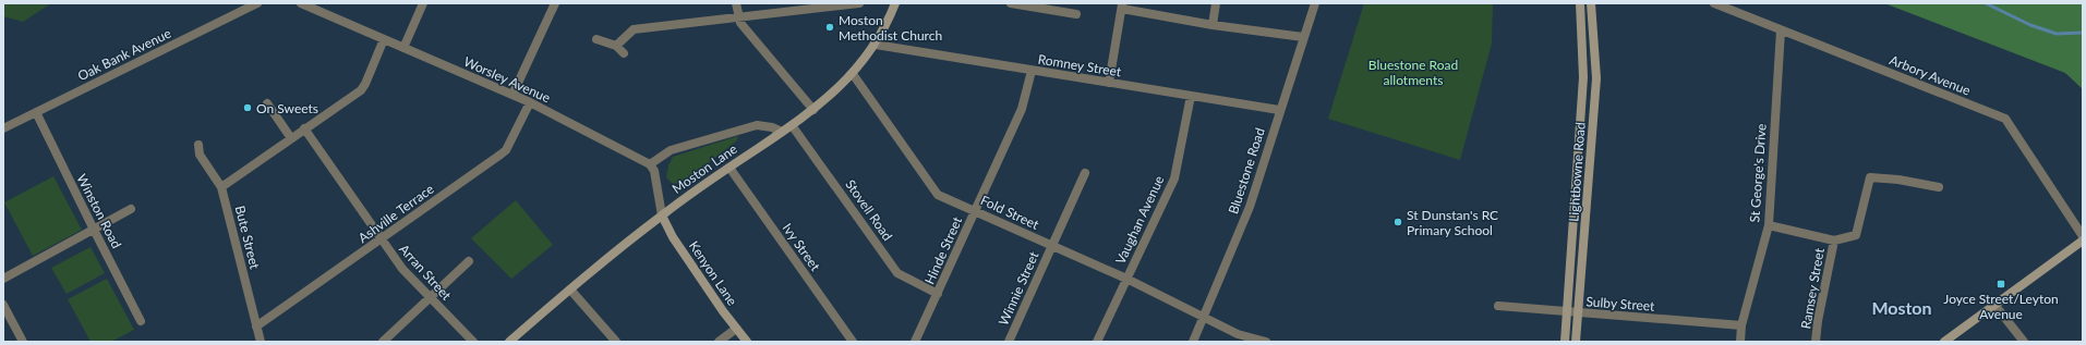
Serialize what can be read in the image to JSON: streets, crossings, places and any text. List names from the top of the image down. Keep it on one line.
{"streets":{"street":["Oak Bank Avenue","Romney Street","Arbory Avenue","Worsley Avenue","Moston Lane","Bluestone Road","Lightbowne Road","St George's Drive","Stovell Road","Winston Road","Fold Street","Ashville Terrace","Vaughan Avenue","Bute Street","Ivy Street","Hinde Street","Arran Street","Kenyon Lane","Winnie Street","Ramsey Street","Sulby Street"]},"crossings":[["Oak Bank Avenue","Winston Road"],["Romney Street","Moston Lane"],["Romney Street","Bluestone Road"],["Romney Street","Vaughan Avenue"],["Romney Street","Hinde Street"],["Arbory Avenue","St George's Drive"],["Worsley Avenue","Ashville Terrace"],["Moston Lane","Stovell Road"],["Moston Lane","Fold Street"],["Moston Lane","Ivy Street"],["Moston Lane","Kenyon Lane"],["Bluestone Road","Fold Street"],["Lightbowne Road","Sulby Street"],["St George's Drive","Sulby Street"],["Stovell Road","Hinde Street"],["Fold Street","Vaughan Avenue"],["Fold Street","Hinde Street"],["Fold Street","Winnie Street"],["Ashville Terrace","Bute Street"],["Ashville Terrace","Arran Street"]],"districts":["Moston"],"parks":["Bluestone Road allotments"],"places":{"other":["Moston Methodist Church","On Sweets","St Dunstan's RC Primary School"],"transit":["Joyce Street/Leyton Avenue"]}}
